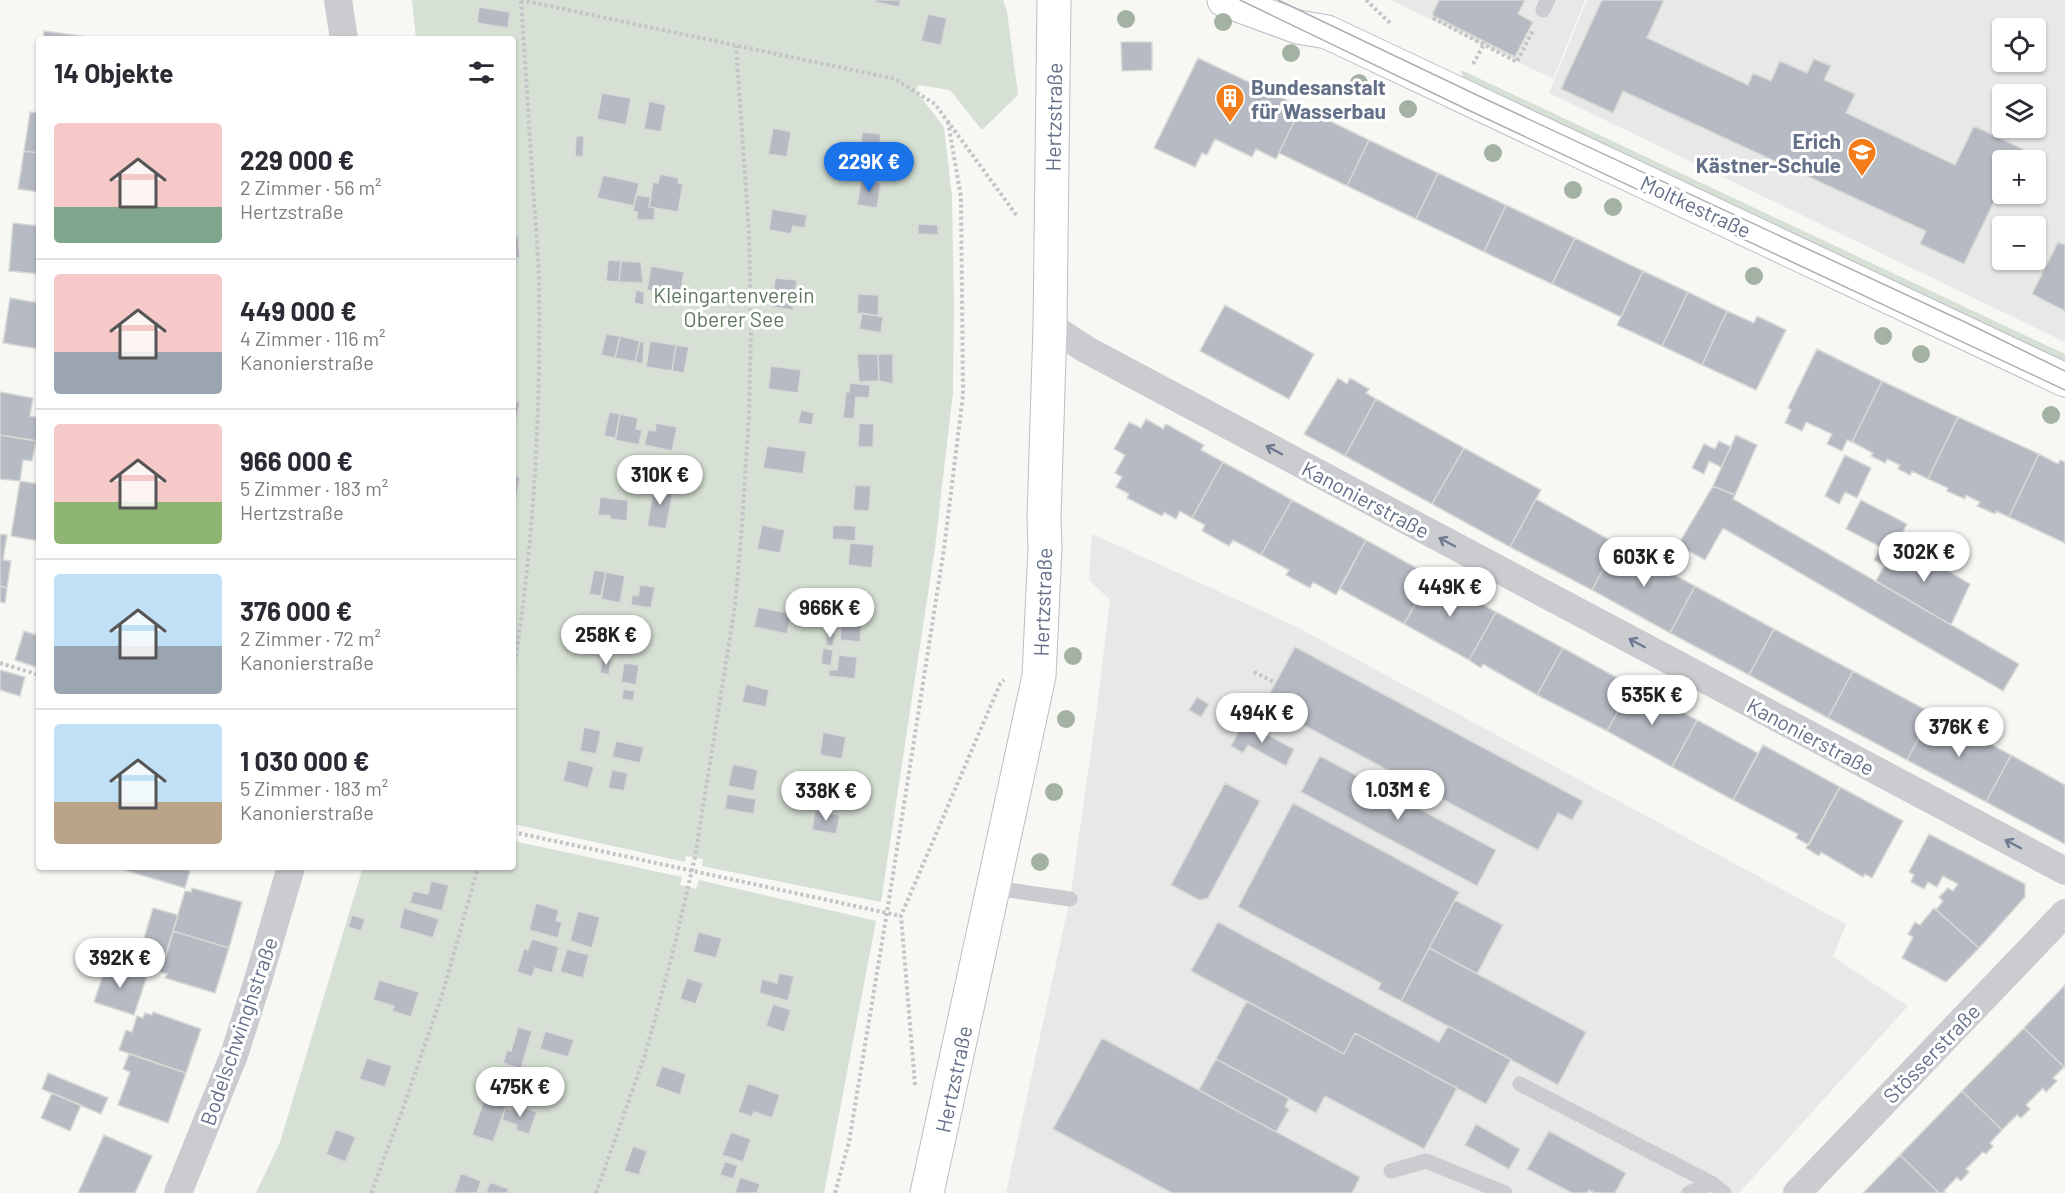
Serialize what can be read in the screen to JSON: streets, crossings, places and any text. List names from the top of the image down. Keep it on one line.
{"streets":{"main road":["Hertzstraße","Moltkestraße"],"street":["Kanonierstraße","Bodelschwinghstraße","Stösserstraße"]},"crossings":[["Hertzstraße","Kanonierstraße"]],"one_way":["Kanonierstraße"],"parks":["Kleingartenverein Oberer See"],"places":{"building":["Bundesanstalt für Wasserbau"],"school or university":["Erich Kästner-Schule"]},"page":{"map_buttons":["+","−"],"heading":"14 Objekte","list":[{"name":"229 000 €","note":"2 Zimmer · 56 m² · Hertzstraße"},{"name":"449 000 €","note":"4 Zimmer · 116 m² · Kanonierstraße"},{"name":"966 000 €","note":"5 Zimmer · 183 m² · Hertzstraße"},{"name":"376 000 €","note":"2 Zimmer · 72 m² · Kanonierstraße"},{"name":"1 030 000 €","note":"5 Zimmer · 183 m² · Kanonierstraße"}],"price":["229K €","310K €","302K €","603K €","449K €","966K €","258K €","535K €","494K €","376K €","1.03M €","338K €","392K €","475K €"]}}
